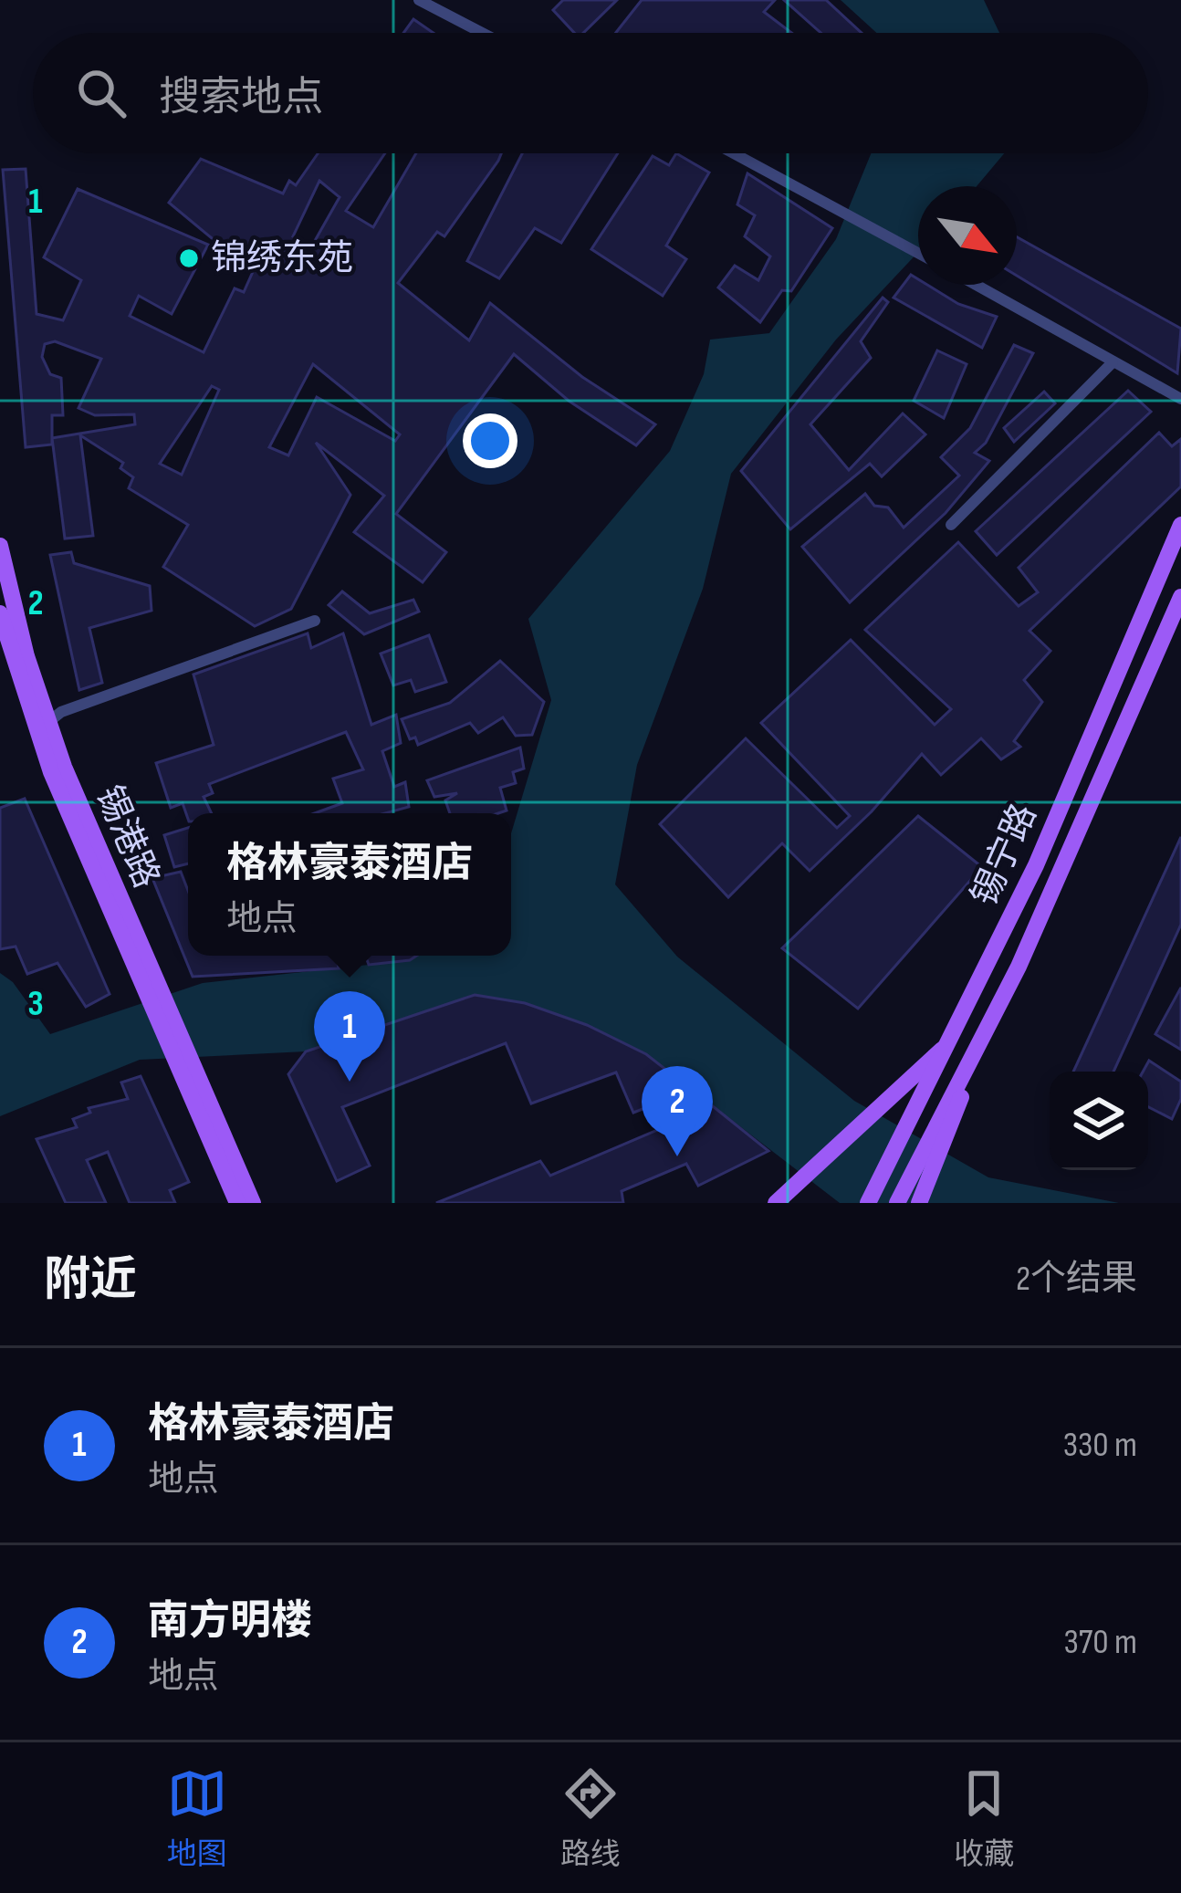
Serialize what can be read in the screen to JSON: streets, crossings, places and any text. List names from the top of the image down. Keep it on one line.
{"streets":{"main road":["锡港路","锡宁路"]},"places":["锦绣东苑"],"north":"bottom right","page":{"search":"搜索地点","popup":["格林豪泰酒店","地点"],"pins":["1","2"],"heading":["附近","2个结果"],"list":[{"mark":"1","name":"格林豪泰酒店","note":"地点","value":"330 m"},{"mark":"2","name":"南方明楼","note":"地点","value":"370 m"}],"nav":["地图","路线","收藏"]},"grid":{"rows":["1","2","3"]}}
